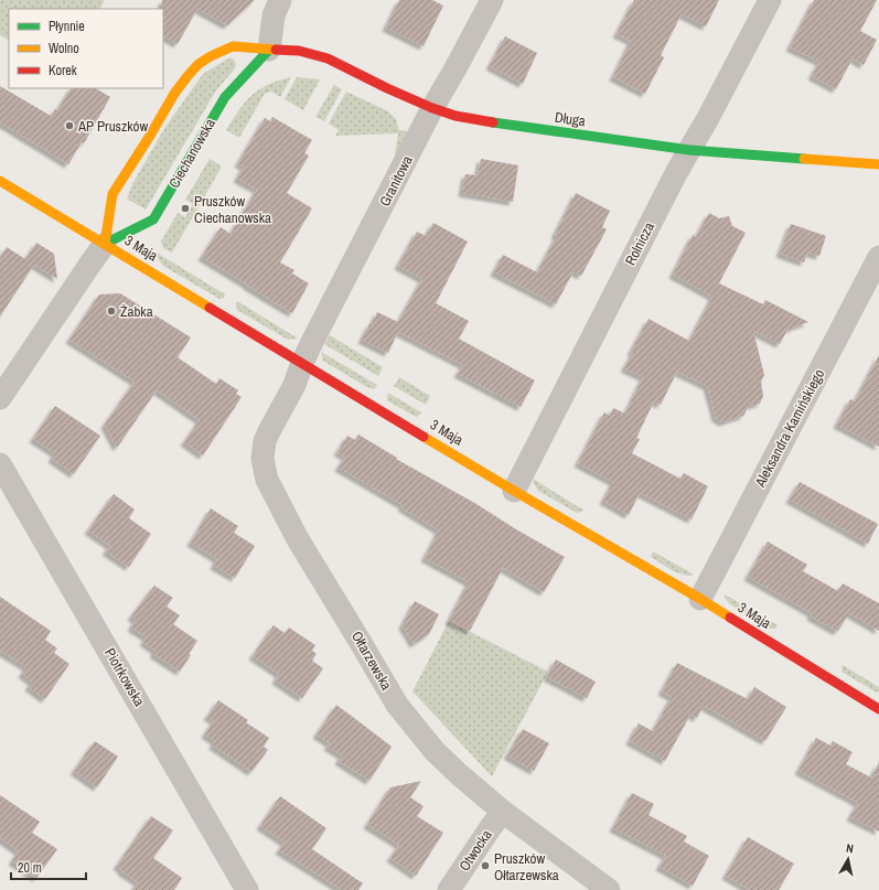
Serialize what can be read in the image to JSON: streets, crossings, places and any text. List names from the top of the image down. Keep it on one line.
{"streets":{"street":["Długa","Ciechanowska","Granitowa","Rolnicza","3 Maja","Aleksandra Kamińskiego","Ołtarzewska","Piotrkowska","Otwocka"]},"crossings":[["Długa","Ciechanowska"],["Długa","Granitowa"],["Długa","Rolnicza"],["Ciechanowska","3 Maja"],["Granitowa","3 Maja"],["Granitowa","Ołtarzewska"],["Rolnicza","3 Maja"],["3 Maja","Aleksandra Kamińskiego"],["3 Maja","Ołtarzewska"],["Ołtarzewska","Otwocka"]],"places":["AP Pruszków","Pruszków Ciechanowska","Żabka","Pruszków Ołtarzewska"],"legend":["Płynnie","Wolno","Korek"],"scale_bar":"20 m","north":"top"}
